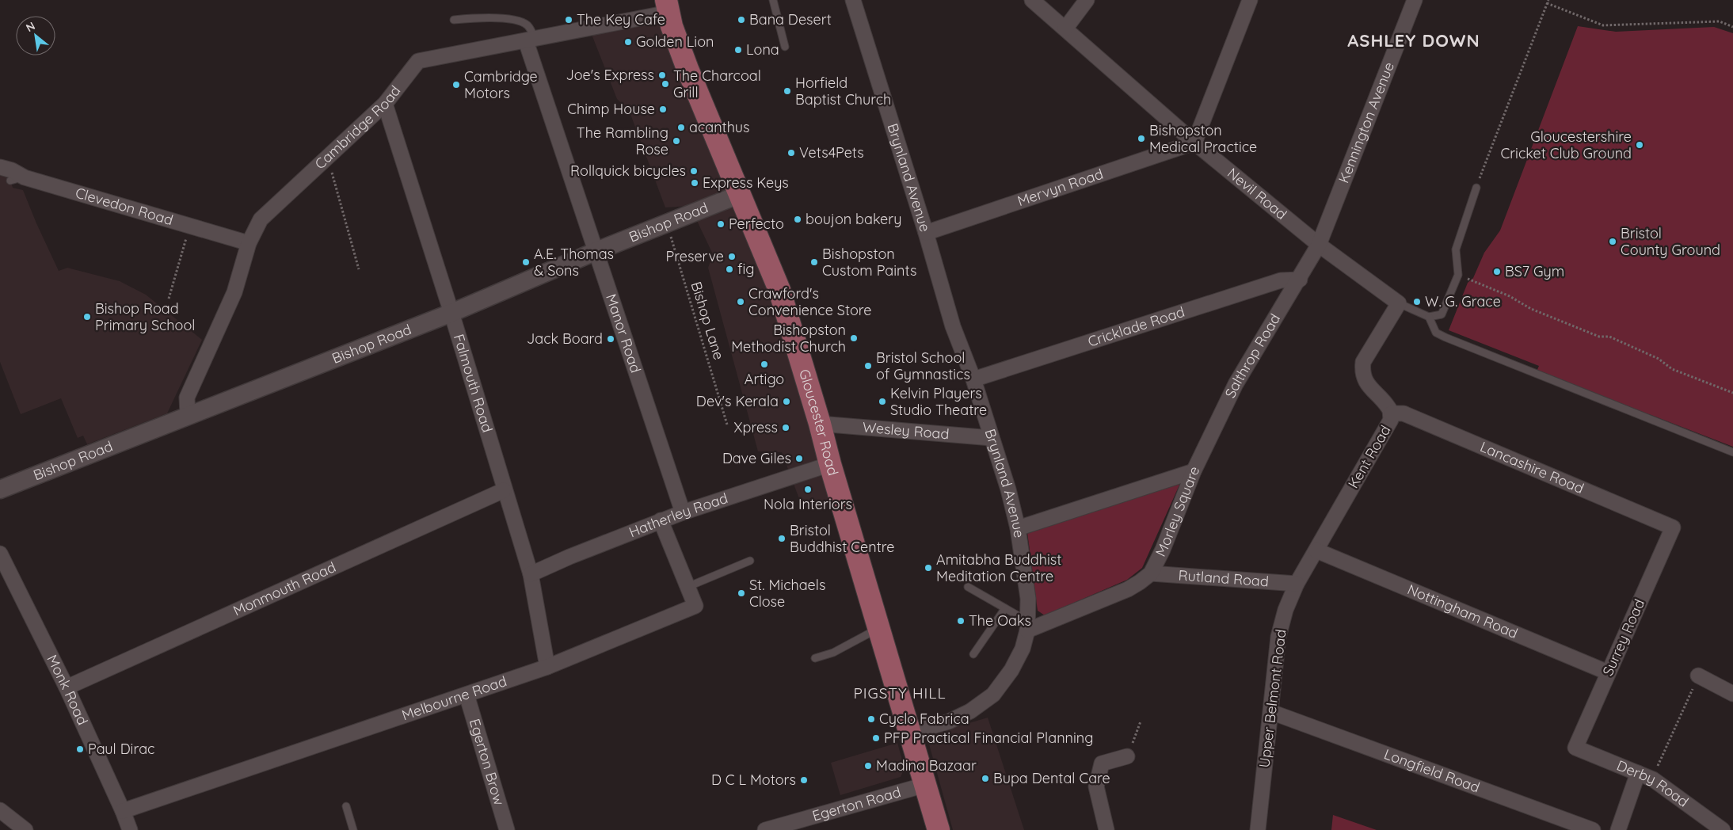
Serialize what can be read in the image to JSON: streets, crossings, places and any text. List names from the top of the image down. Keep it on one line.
{"streets":{"main road":["Gloucester Road"],"street":["Kennington Avenue","Cambridge Road","Brynland Avenue","Mervyn Road","Nevil Road","Clevedon Road","Bishop Road","Cricklade Road","Manor Road","Salthrop Road","Falmouth Road","Wesley Road","Kent Road","Lancashire Road","Hatherley Road","Morley Square","Rutland Road","Monmouth Road","Nottingham Road","Surrey Road","Monk Road","Melbourne Road","Upper Belmont Road","Egerton Brow","Longfield Road","Derby Road","Egerton Road"],"path":["Bishop Lane"]},"crossings":[["Kennington Avenue","Nevil Road"],["Kennington Avenue","Salthrop Road"],["Cambridge Road","Clevedon Road"],["Cambridge Road","Bishop Road"],["Cambridge Road","Manor Road"],["Cambridge Road","Falmouth Road"],["Cambridge Road","Gloucester Road"],["Brynland Avenue","Mervyn Road"],["Brynland Avenue","Cricklade Road"],["Brynland Avenue","Gloucester Road"],["Brynland Avenue","Wesley Road"],["Brynland Avenue","Morley Square"],["Mervyn Road","Nevil Road"],["Nevil Road","Salthrop Road"],["Nevil Road","Kent Road"],["Bishop Road","Bishop Lane"],["Bishop Road","Manor Road"],["Bishop Road","Falmouth Road"],["Bishop Road","Gloucester Road"],["Cricklade Road","Salthrop Road"],["Manor Road","Hatherley Road"],["Salthrop Road","Morley Square"],["Falmouth Road","Hatherley Road"],["Falmouth Road","Monmouth Road"],["Falmouth Road","Melbourne Road"],["Gloucester Road","Wesley Road"],["Gloucester Road","Hatherley Road"],["Gloucester Road","Egerton Road"],["Kent Road","Lancashire Road"],["Kent Road","Nottingham Road"],["Kent Road","Upper Belmont Road"],["Lancashire Road","Surrey Road"],["Hatherley Road","Melbourne Road"],["Morley Square","Rutland Road"],["Rutland Road","Upper Belmont Road"],["Monmouth Road","Monk Road"],["Nottingham Road","Surrey Road"],["Nottingham Road","Upper Belmont Road"],["Surrey Road","Derby Road"],["Monk Road","Melbourne Road"],["Melbourne Road","Egerton Brow"],["Upper Belmont Road","Longfield Road"]],"districts":["ASHLEY DOWN","PIGSTY HILL"],"places":["The Key Cafe","Bana Desert","Golden Lion","Lona","Joe's Express","The Charcoal Grill","Cambridge Motors","Horfield Baptist Church","Chimp House","acanthus","Bishopston Medical Practice","The Rambling Rose","Gloucestershire Cricket Club Ground","Vets4Pets","Rollquick bicycles","Express Keys","boujon bakery","Perfecto","Bristol County Ground","Preserve","A.E. Thomas & Sons","Bishopston Custom Paints","fig","BS7 Gym","Crawford's Convenience Store","W. G. Grace","Bishop Road Primary School","Bishopston Methodist Church","Jack Board","Artigo","Bristol School of Gymnastics","Dev's Kerala","Kelvin Players Studio Theatre","Xpress","Dave Giles","Nola Interiors","Bristol Buddhist Centre","Amitabha Buddhist Meditation Centre","St. Michaels Close","The Oaks","Cyclo Fabrica","PFP Practical Financial Planning","Paul Dirac","Madina Bazaar","Bupa Dental Care","D C L Motors"],"north":"top left"}
